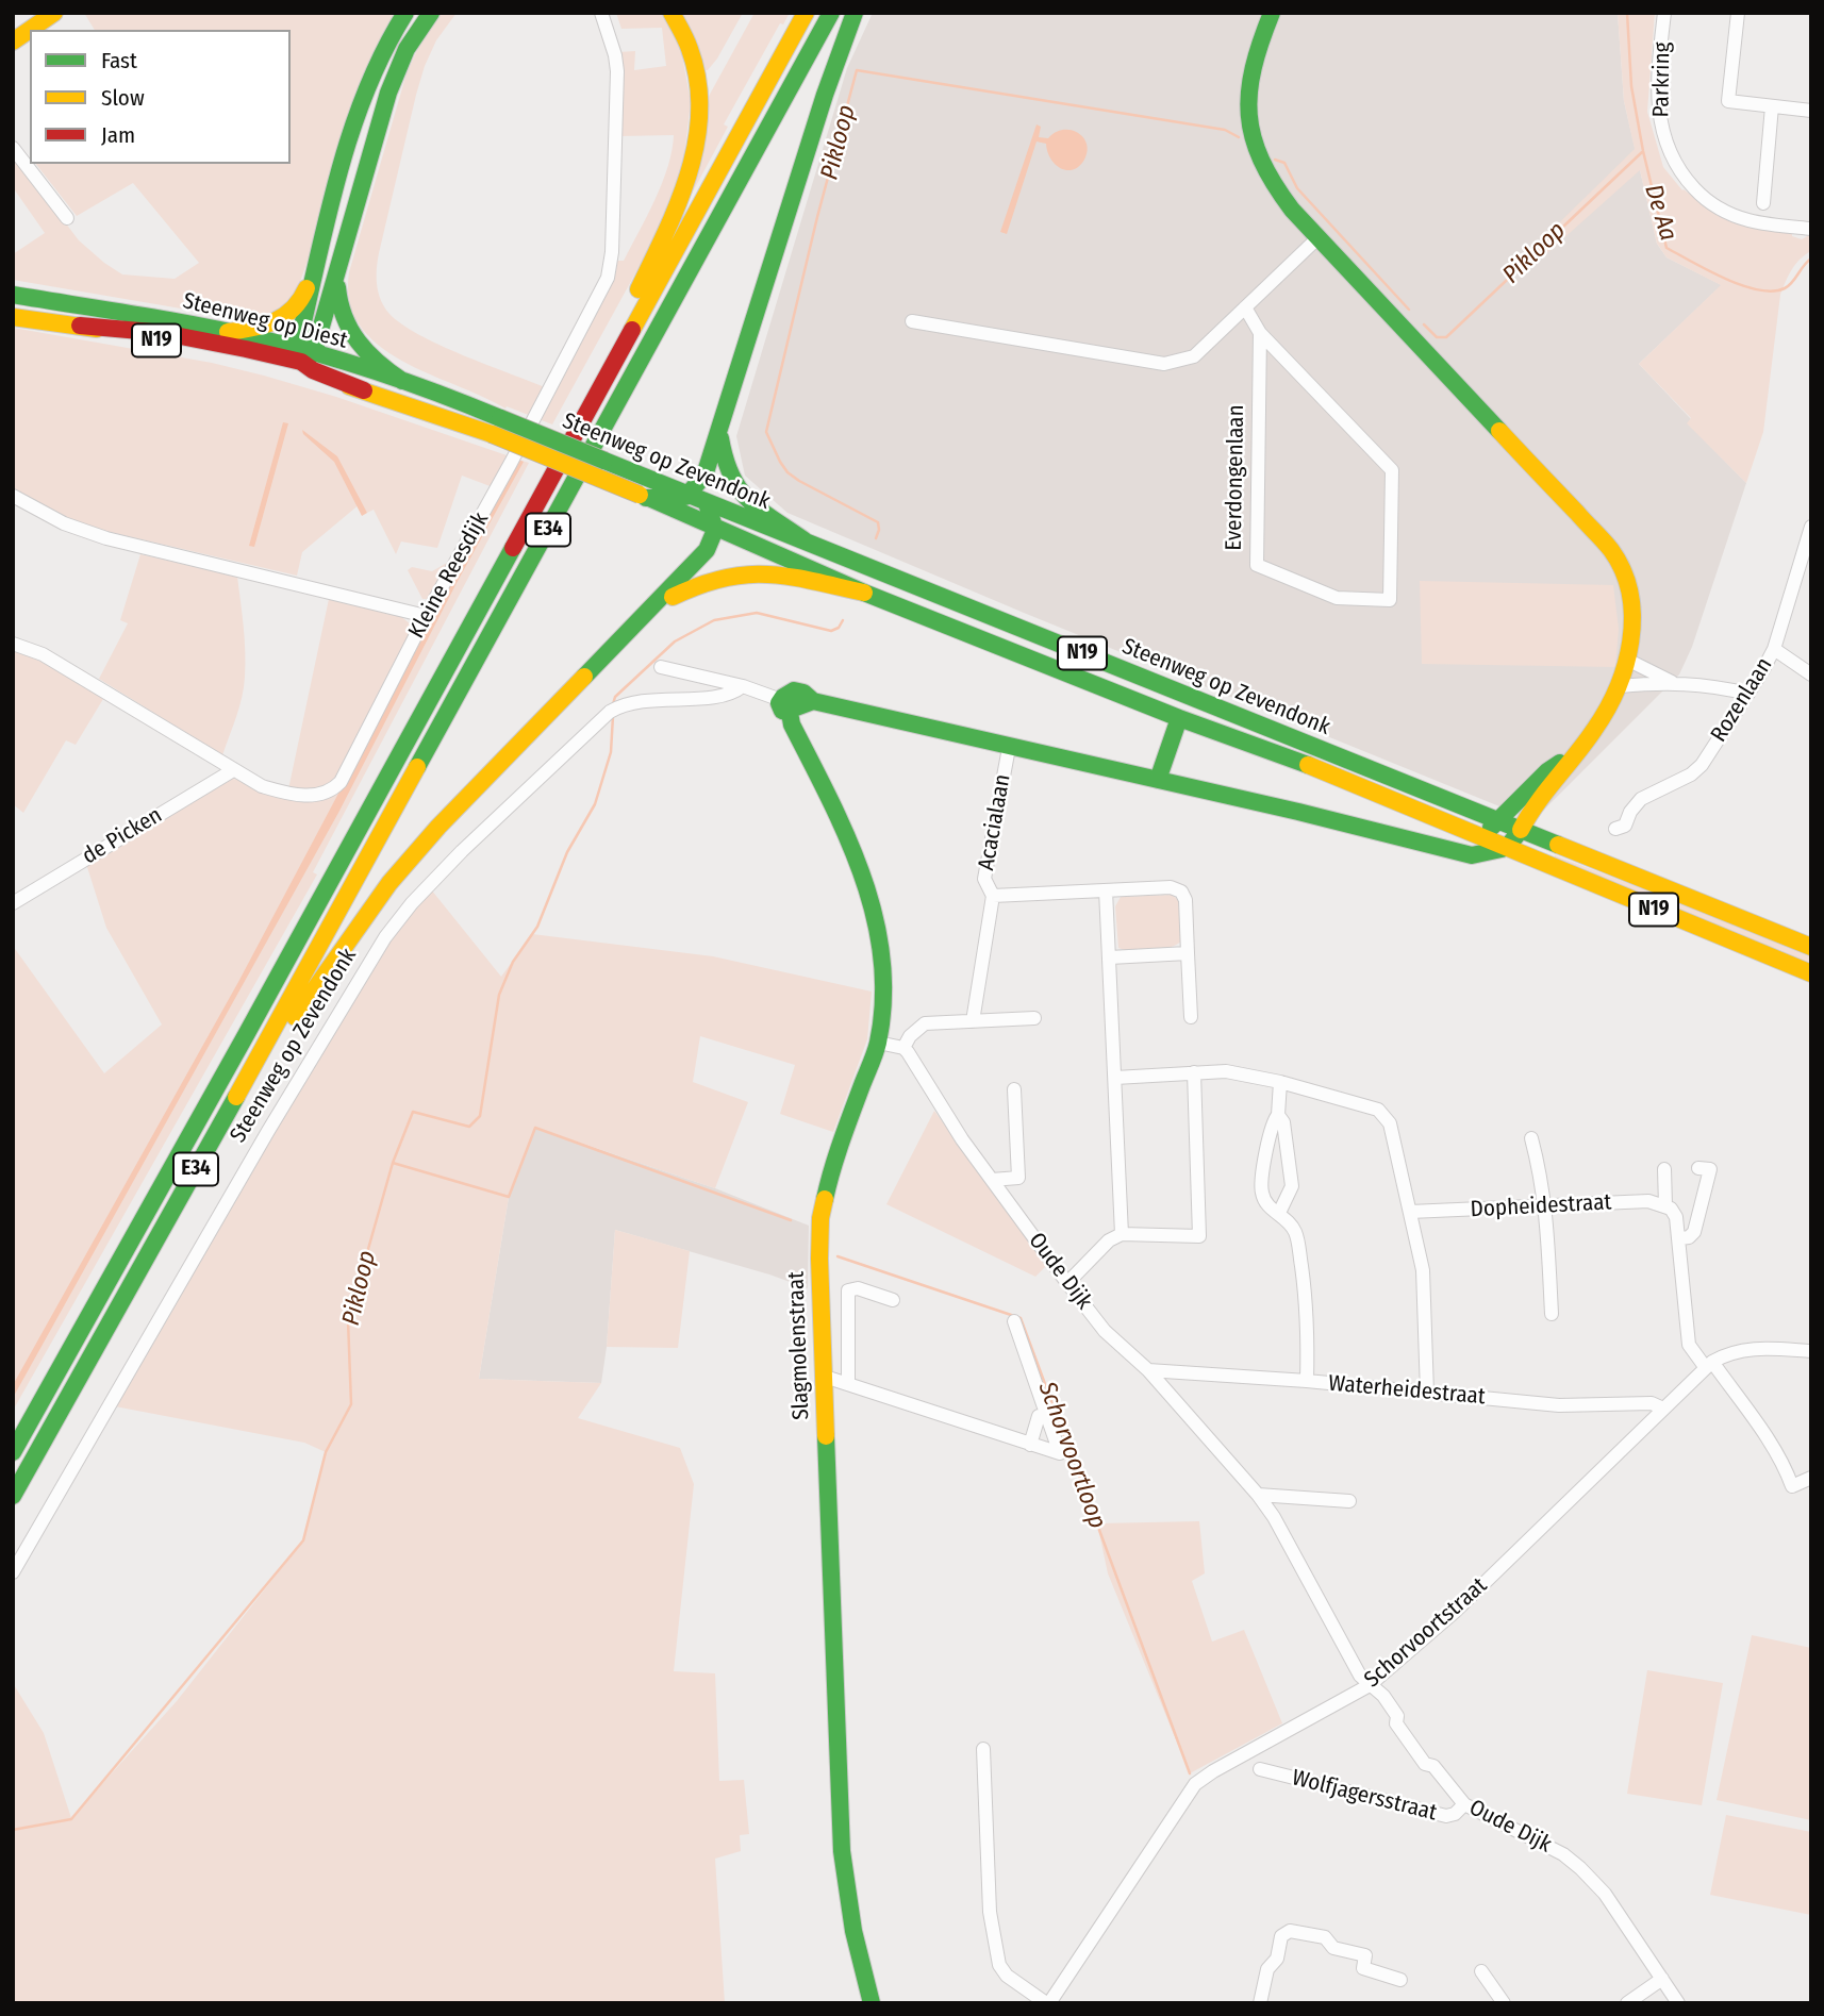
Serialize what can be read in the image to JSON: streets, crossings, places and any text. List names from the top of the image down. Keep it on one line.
{"streets":{"main road":["Steenweg op Diest","N19","Steenweg op Zevendonk","E34","Slagmolenstraat"],"street":["Parkring","Everdongenlaan","Kleine Reesdijk","Rozenlaan","Acacialaan","de Picken","Dopheidestraat","Oude Dijk","Waterheidestraat","Schorvoortstraat","Wolfjagersstraat"]},"crossings":[["Steenweg op Diest","Steenweg op Zevendonk"],["Kleine Reesdijk","de Picken"],["Oude Dijk","Waterheidestraat"],["Oude Dijk","Schorvoortstraat"],["Oude Dijk","Wolfjagersstraat"],["Waterheidestraat","Schorvoortstraat"]],"water":["Pikloop","De Aa","Schorvoortloop"],"legend":["Fast","Slow","Jam"]}
